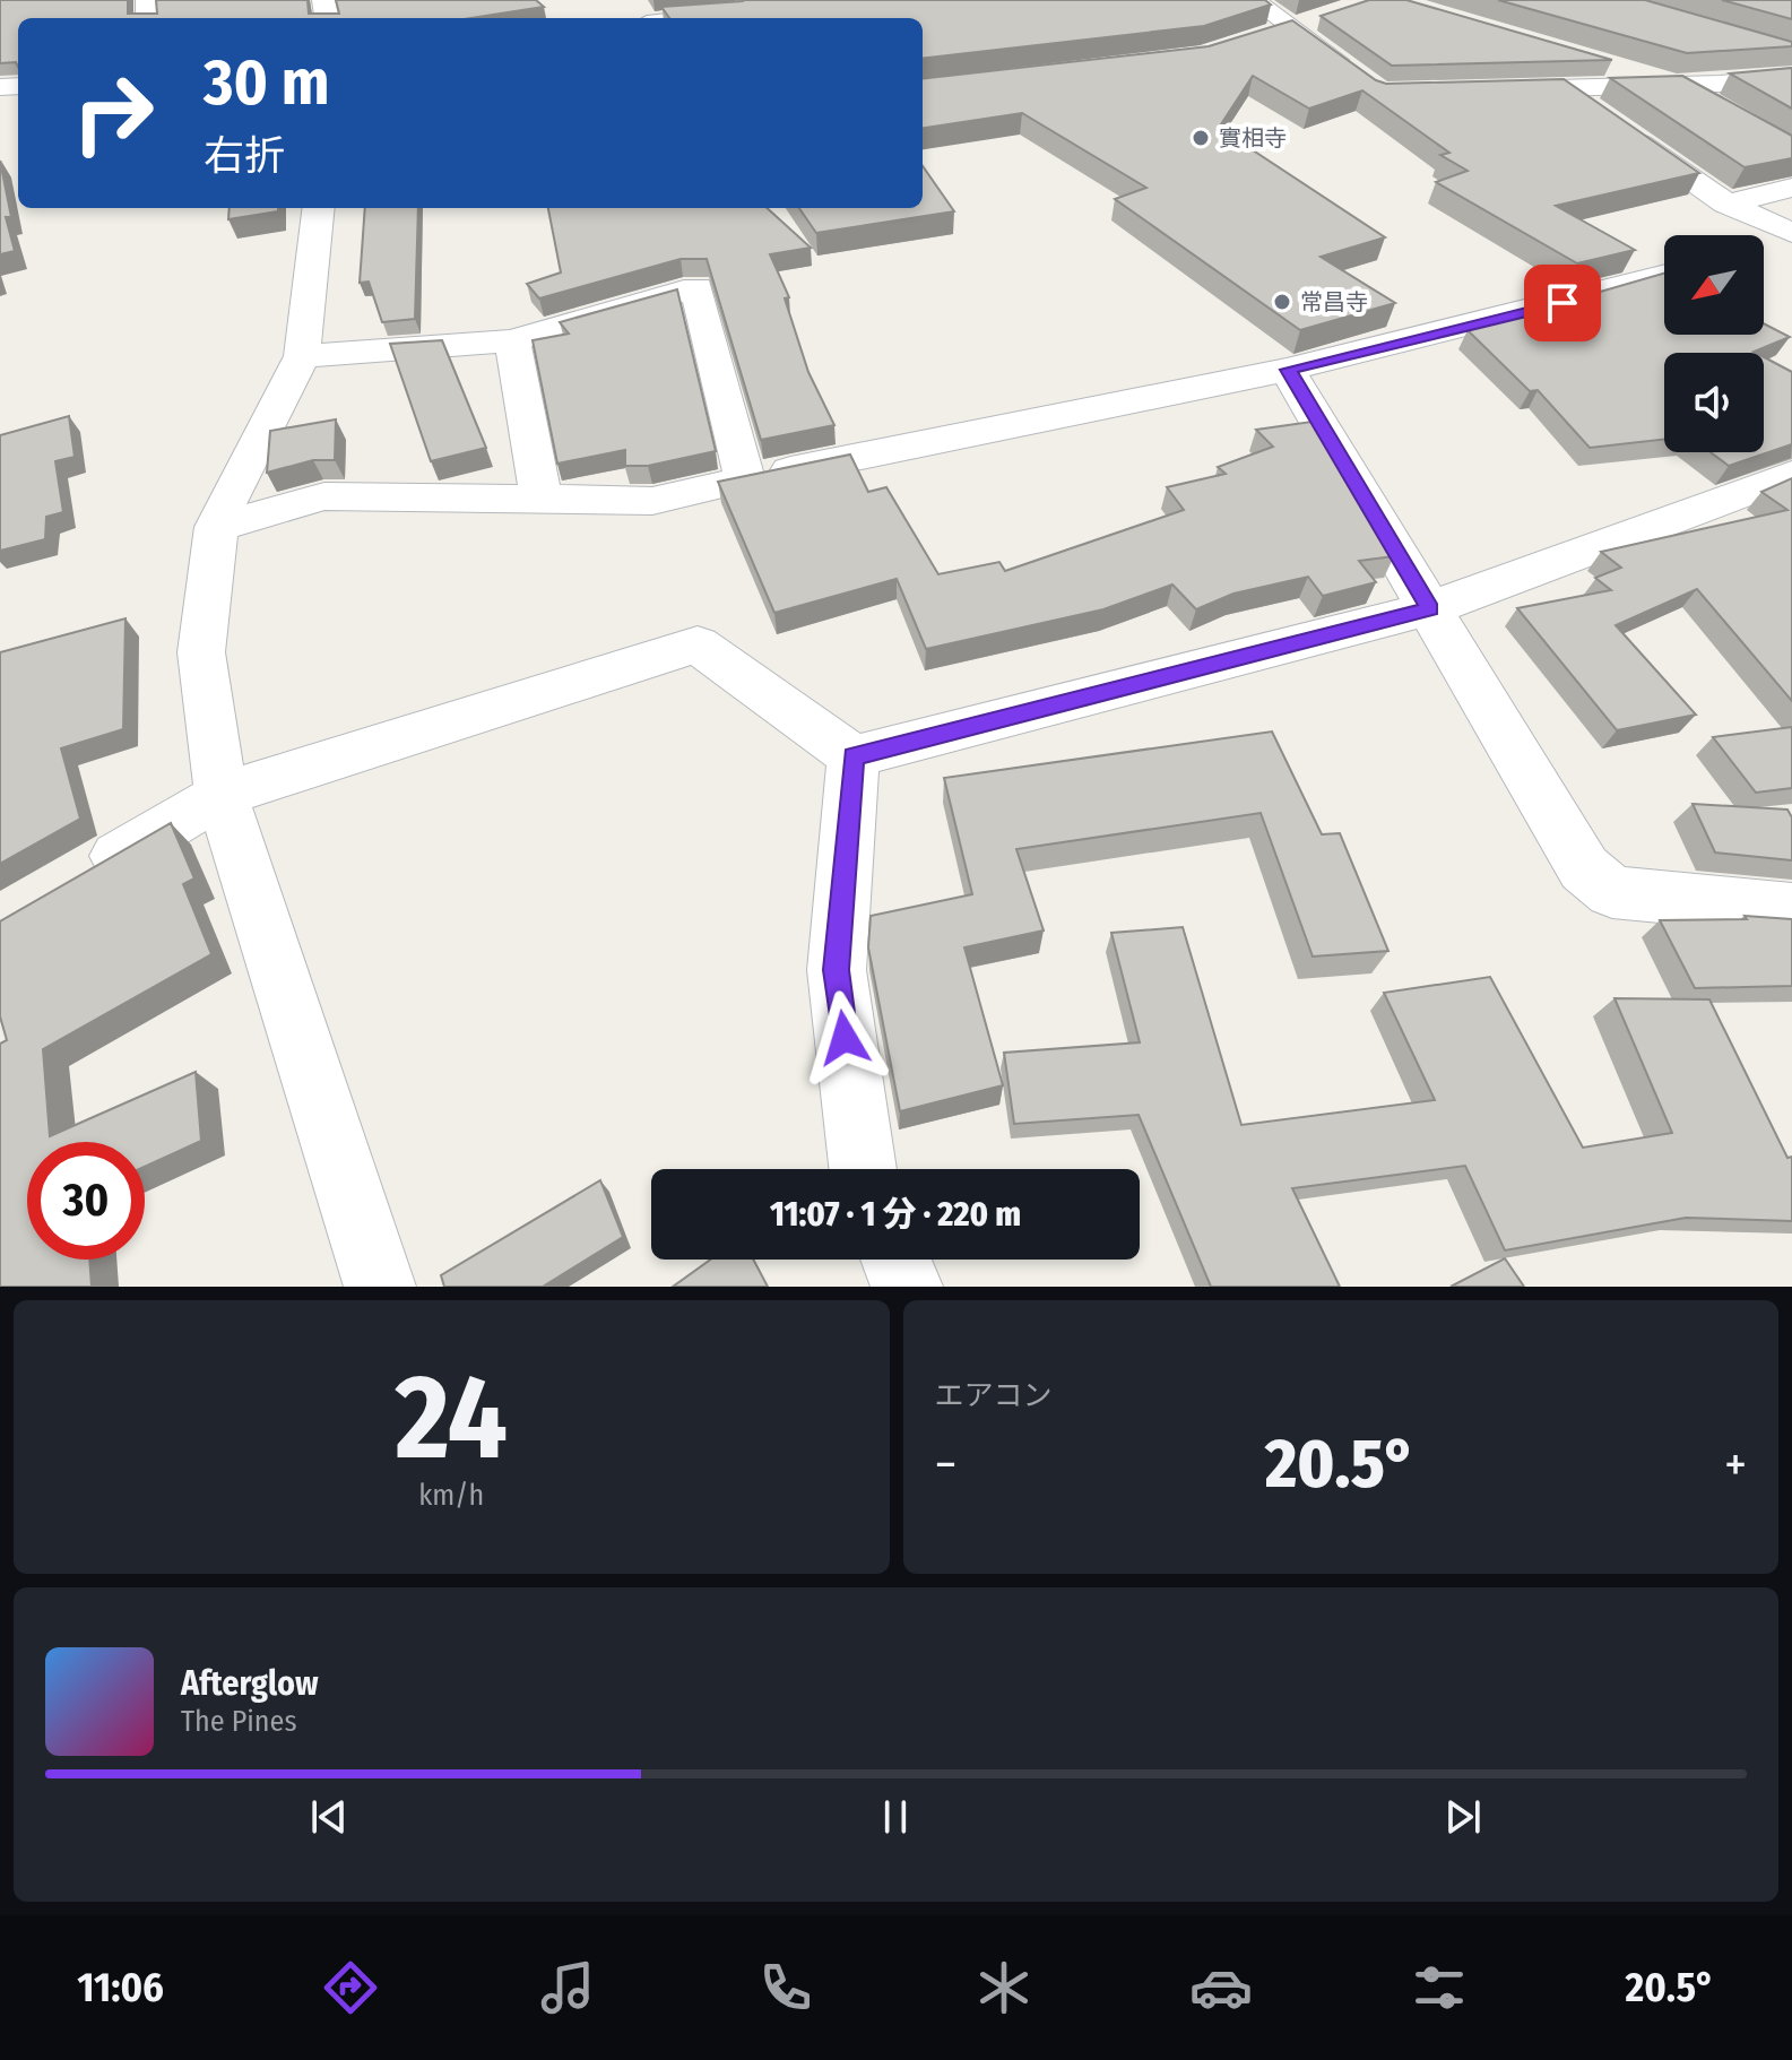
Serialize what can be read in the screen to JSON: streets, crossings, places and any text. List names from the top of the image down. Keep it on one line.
{"places":["實相寺","常昌寺"],"north":"bottom left","page":{"turn":["30 m","右折"],"limit":"30","trip":"11:07 · 1 分 · 220 m","tile":[["24","km/h"],"エアコン"],"heat":["−","20.5°","+"],"song":["Afterglow","The Pines"],"tabs":["11:06","20.5°"]}}
